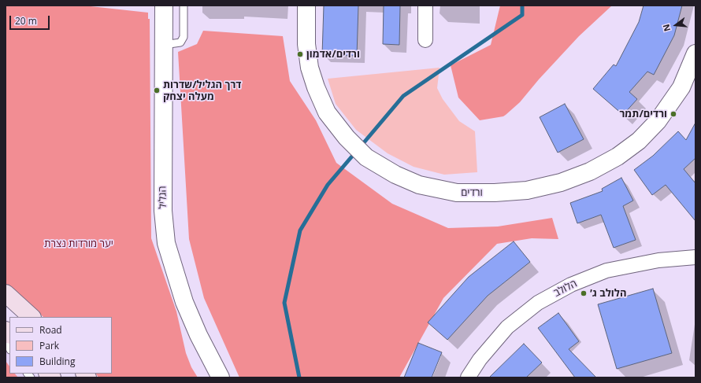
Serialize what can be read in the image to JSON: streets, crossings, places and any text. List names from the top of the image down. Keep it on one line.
{"streets":{"street":["ורדים","הגליל","הלולב"]},"parks":["יער מורדות נצרת"],"places":["ורדים/אדמון","דרך הגליל/שדרות מעלה יצחק","ורדים/תמר","הלולב ג׳"],"legend":["Road","Park","Building"],"scale_bar":"20 m","north":"left"}
